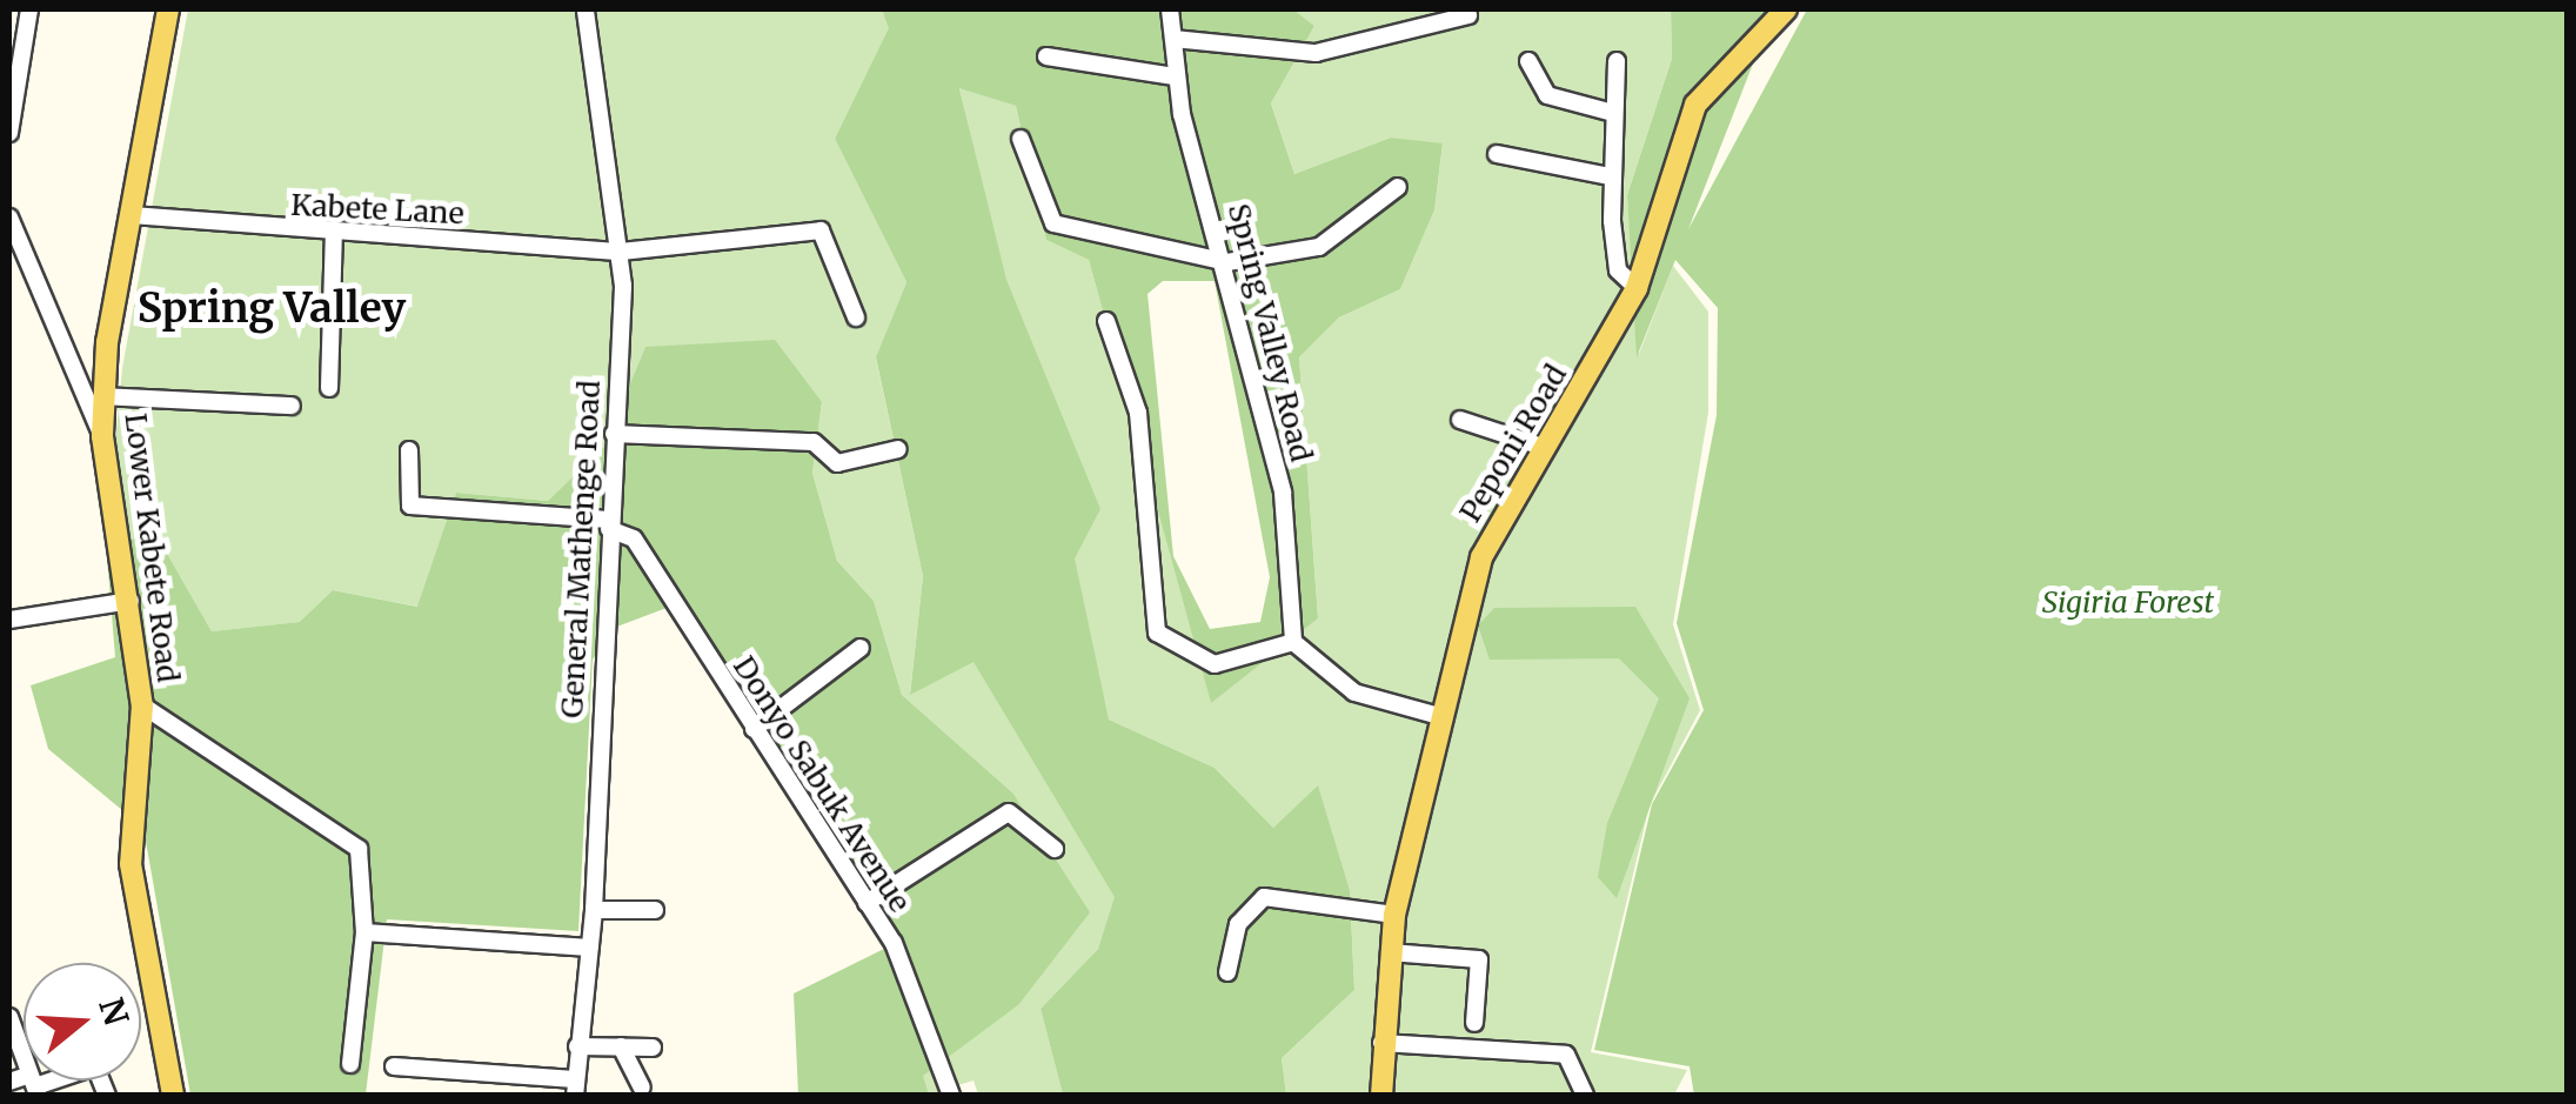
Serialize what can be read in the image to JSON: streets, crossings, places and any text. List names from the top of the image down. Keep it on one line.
{"streets":{"main road":["Peponi Road","Lower Kabete Road"],"street":["Kabete Lane","Spring Valley Road","General Mathenge Road","Donyo Sabuk Avenue"]},"crossings":[["Kabete Lane","Lower Kabete Road"],["Kabete Lane","General Mathenge Road"],["General Mathenge Road","Donyo Sabuk Avenue"]],"districts":["Spring Valley"],"parks":["Sigiria Forest"],"north":"right"}
